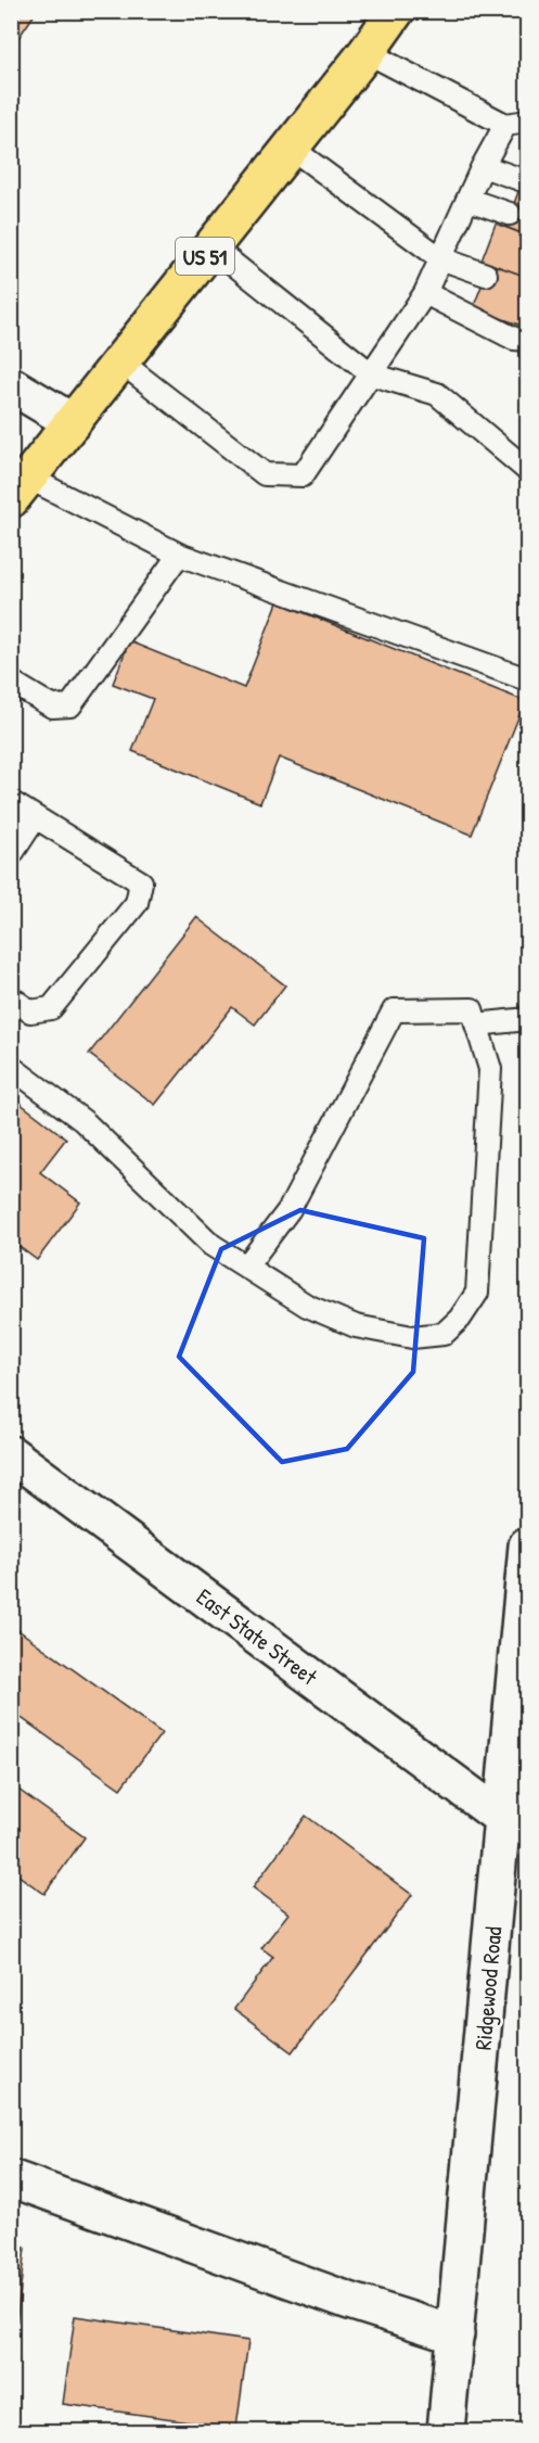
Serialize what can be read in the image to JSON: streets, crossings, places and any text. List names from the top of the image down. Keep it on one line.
{"streets":{"main road":["US 51"],"street":["East State Street","Ridgewood Road"]},"crossings":[["East State Street","Ridgewood Road"]]}
